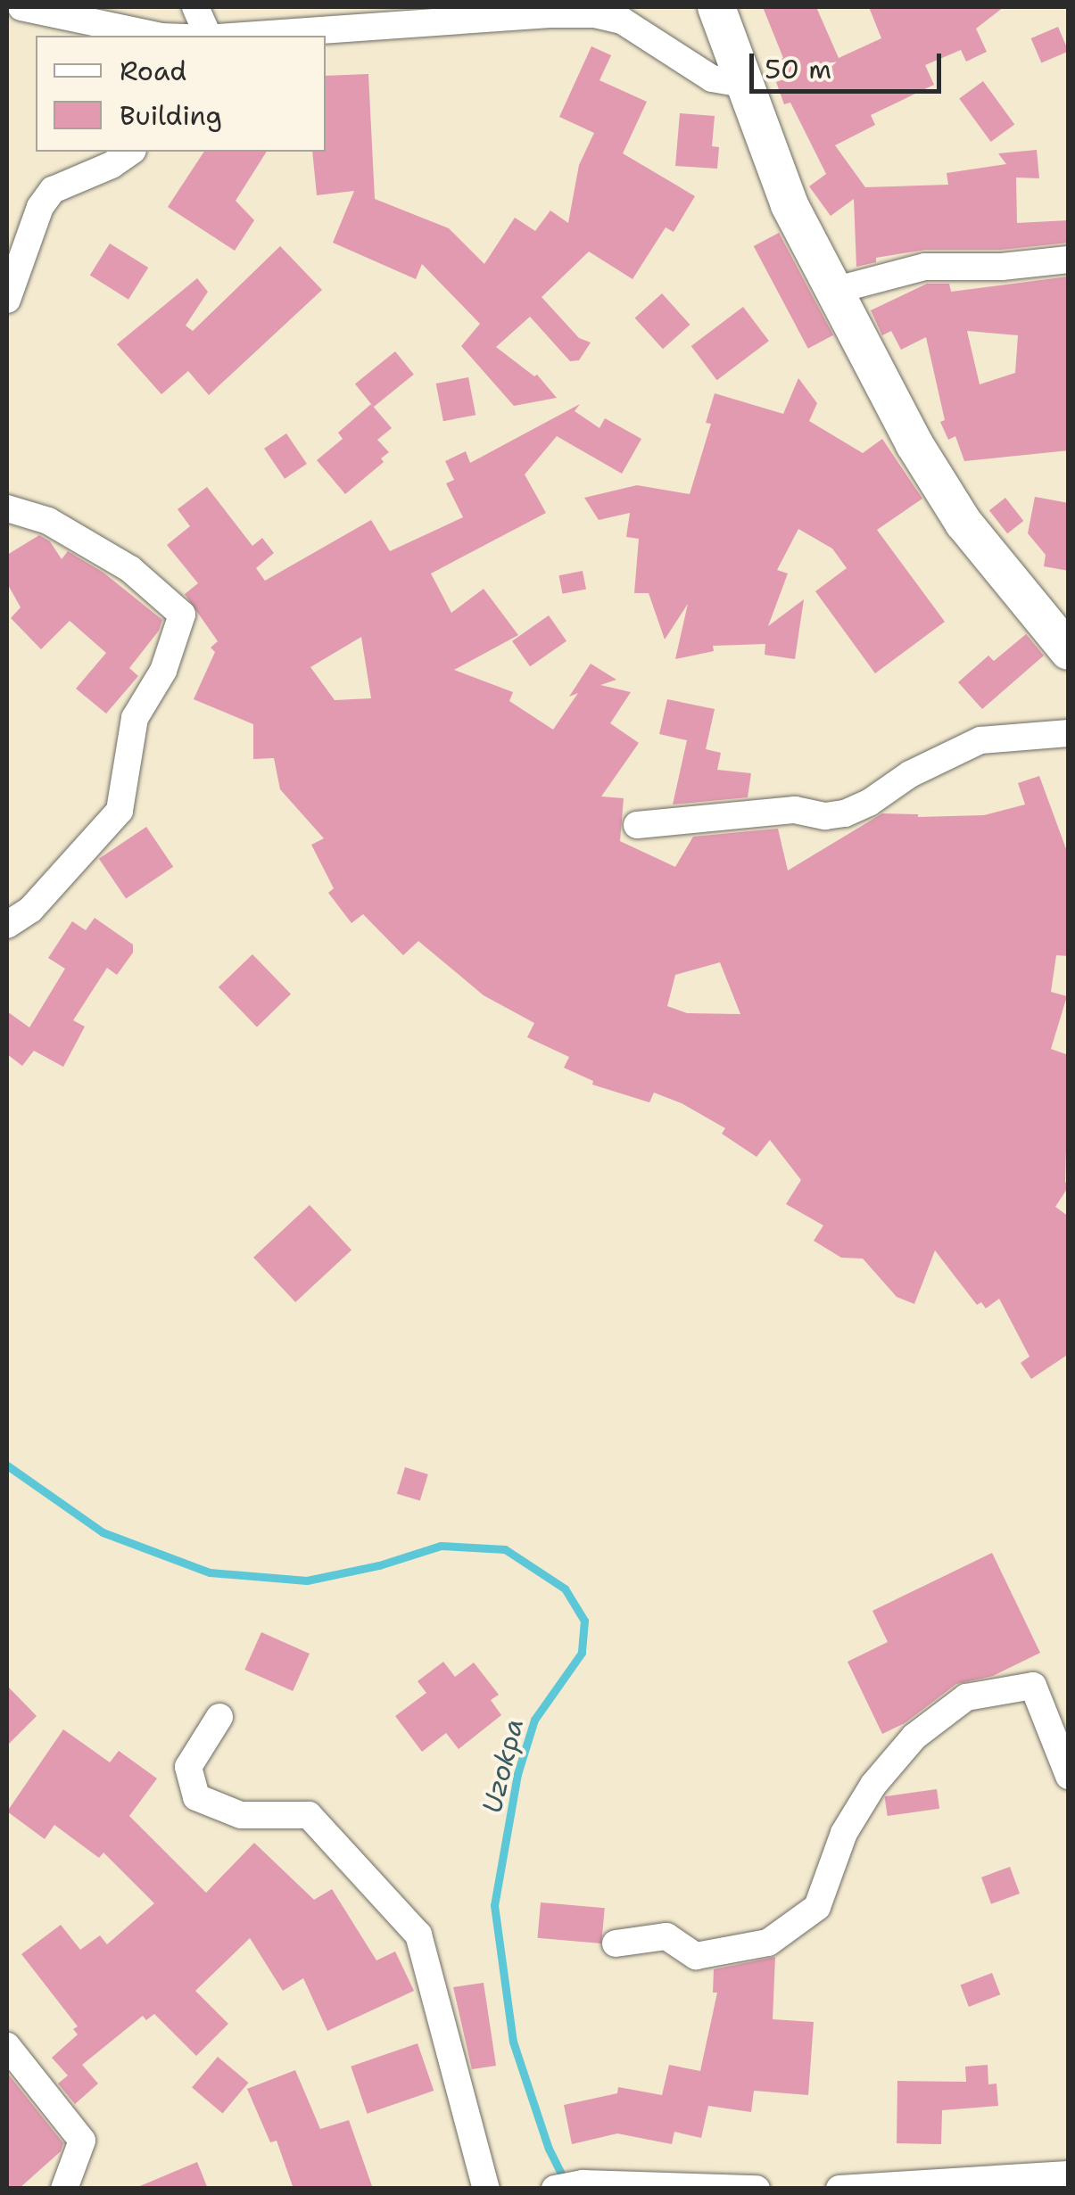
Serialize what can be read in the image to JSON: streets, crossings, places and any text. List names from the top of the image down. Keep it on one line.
{"water":["Uzokpa"],"legend":["Road","Building"],"scale_bar":"50 m"}
